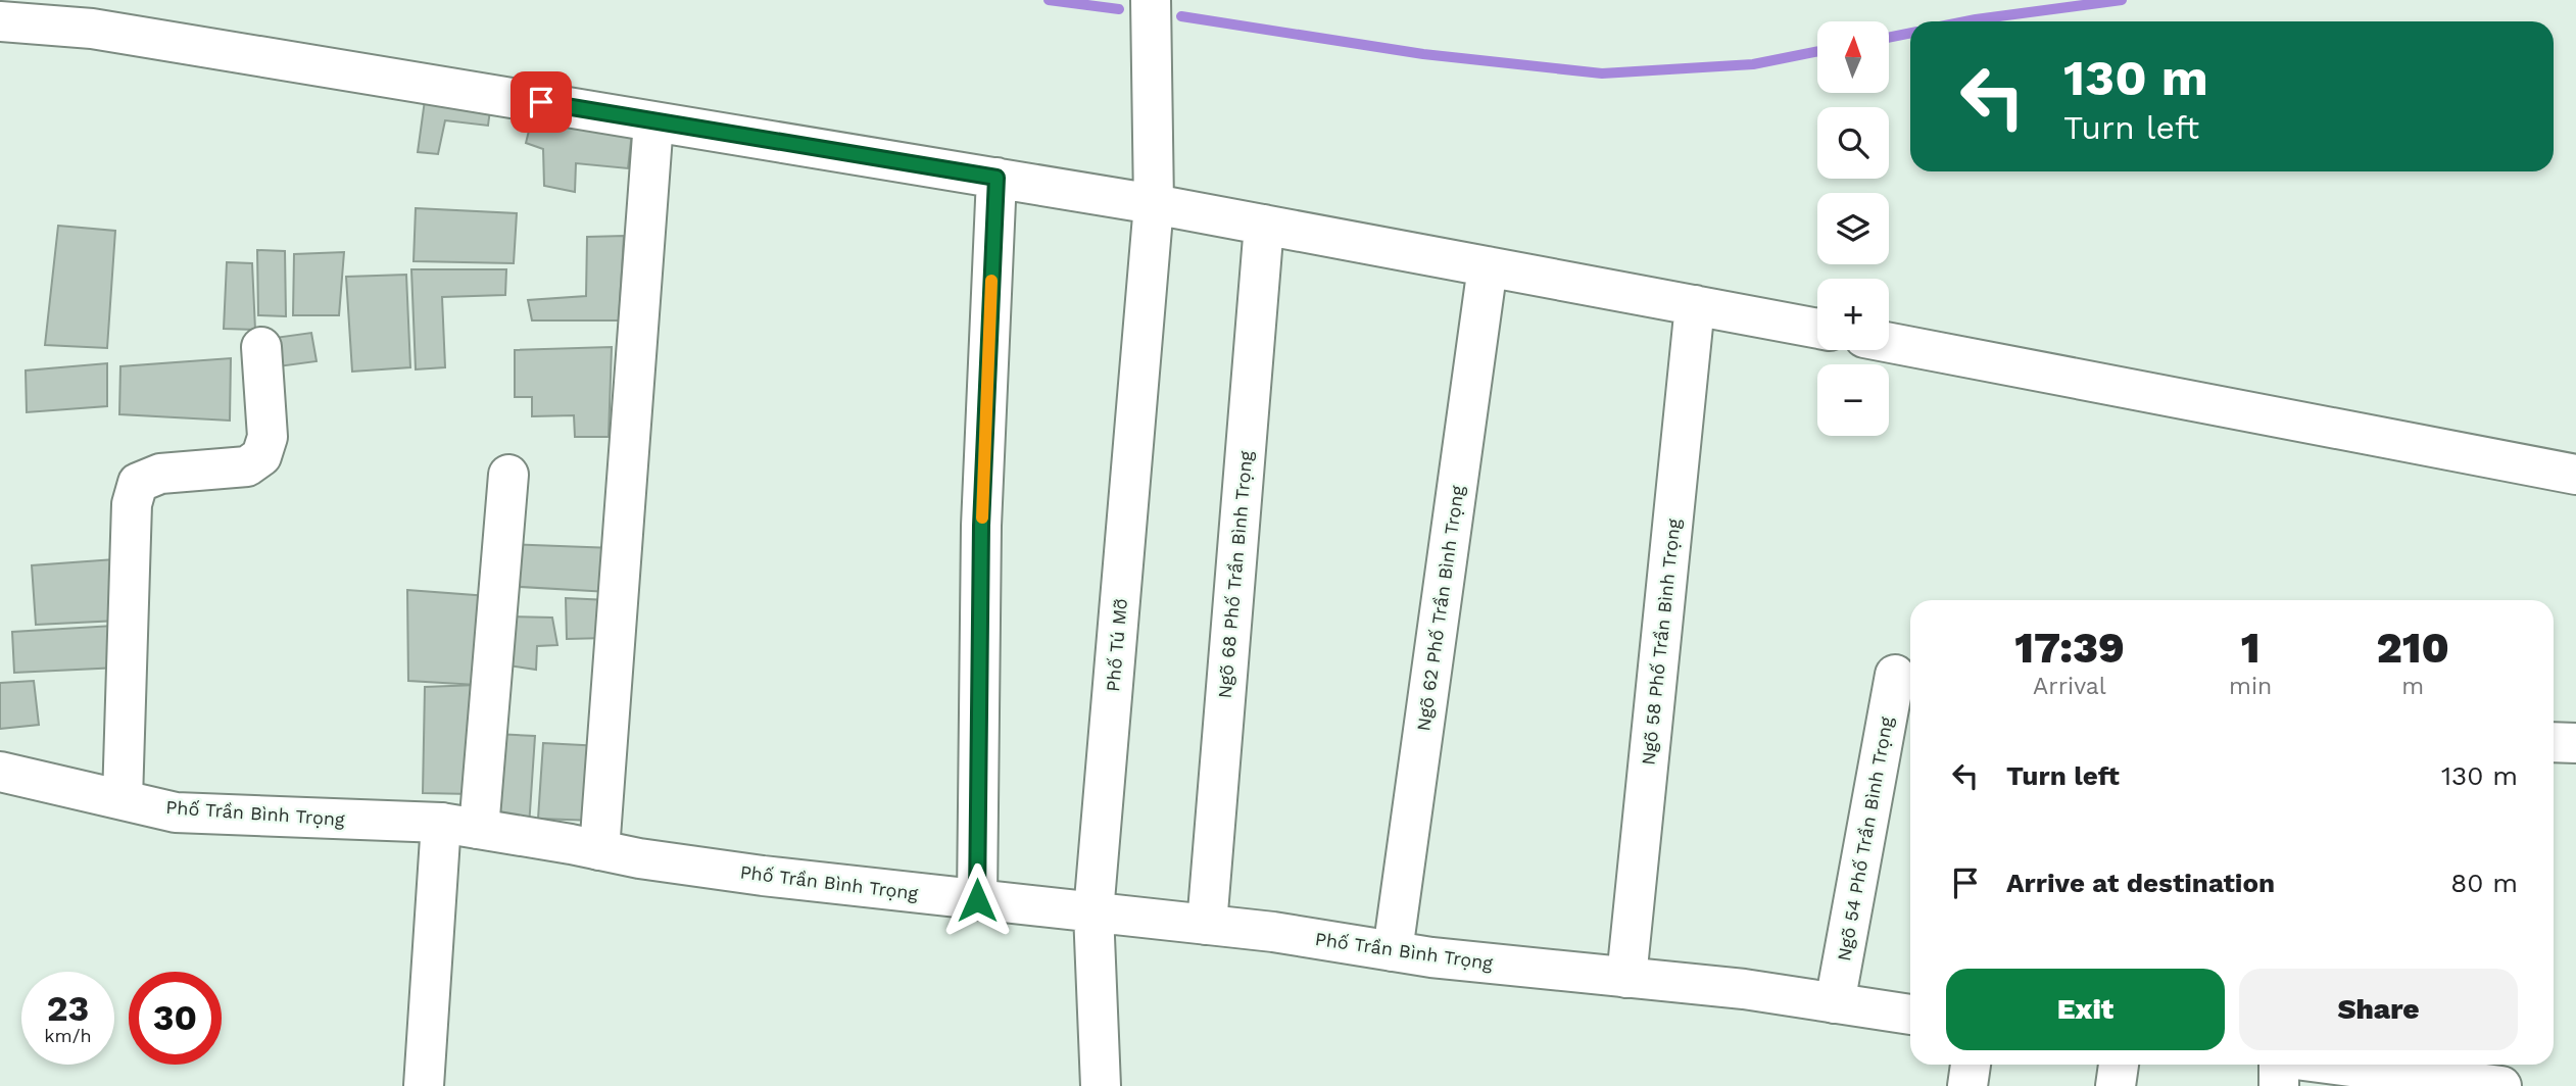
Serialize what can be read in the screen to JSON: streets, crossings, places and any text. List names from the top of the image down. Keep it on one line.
{"streets":{"street":["Ngõ 68 Phố Trần Bình Trọng","Ngõ 62 Phố Trần Bình Trọng","Ngõ 58 Phố Trần Bình Trọng","Phố Tú Mỡ","Phố Trần Bình Trọng","Ngõ 54 Phố Trần Bình Trọng"]},"crossings":[["Ngõ 68 Phố Trần Bình Trọng","Phố Trần Bình Trọng"],["Ngõ 62 Phố Trần Bình Trọng","Phố Trần Bình Trọng"],["Ngõ 58 Phố Trần Bình Trọng","Phố Trần Bình Trọng"],["Phố Tú Mỡ","Phố Trần Bình Trọng"],["Phố Trần Bình Trọng","Ngõ 54 Phố Trần Bình Trọng"]],"north":"top","page":{"map_buttons":["+","−"],"turn":["130 m","Turn left"],"eta":["17:39","Arrival","1","min","210","m"],"list":[{"name":"Turn left","value":"130 m"},{"name":"Arrive at destination","value":"80 m"}],"buttons":["Exit","Share"],"speed":"23 km/h","limit":"30"}}
